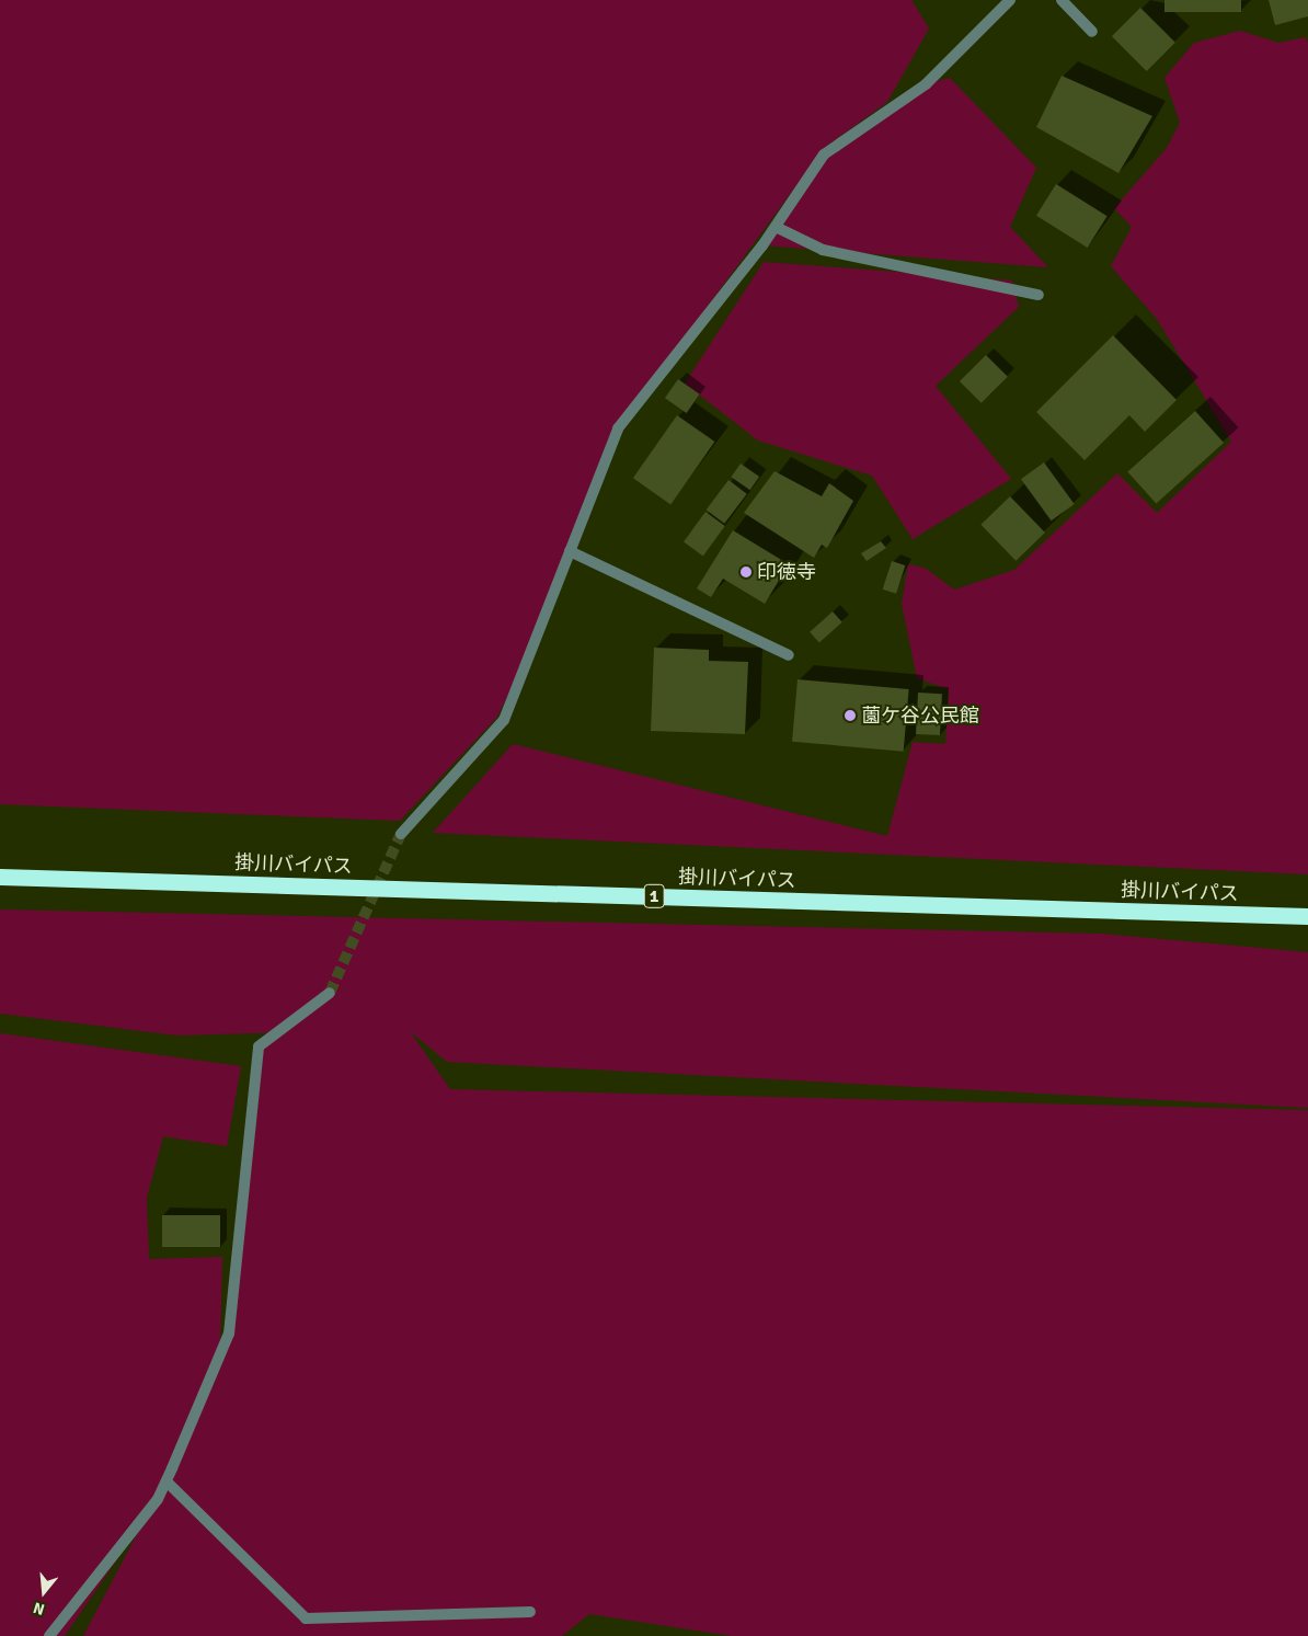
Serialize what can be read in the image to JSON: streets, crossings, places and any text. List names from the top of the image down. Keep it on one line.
{"streets":{"highway":["掛川バイパス","1"]},"places":["印徳寺","薗ケ谷公民館"],"north":"bottom"}
